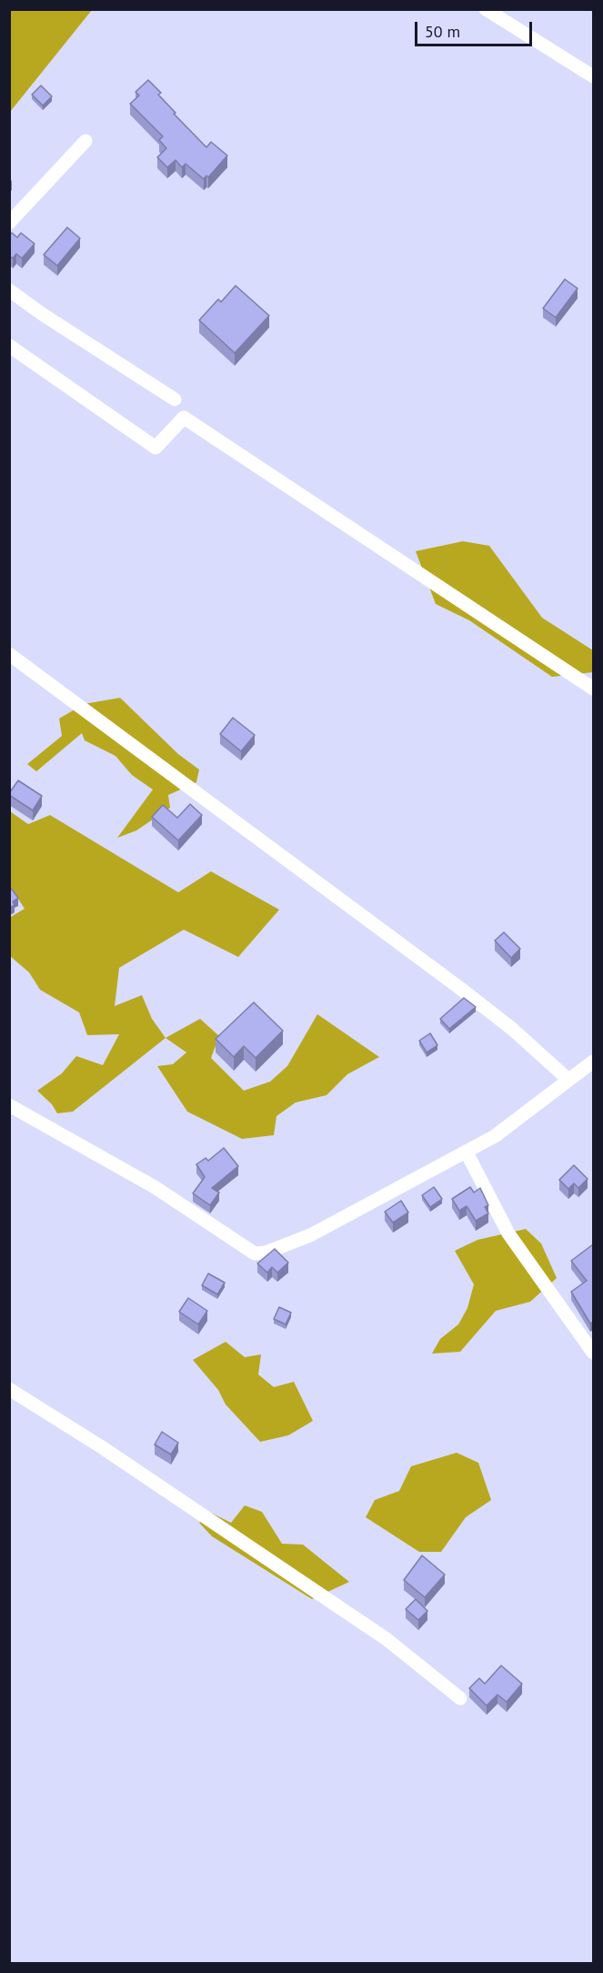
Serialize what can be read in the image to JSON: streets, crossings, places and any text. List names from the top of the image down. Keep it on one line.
{"scale_bar":"50 m"}
